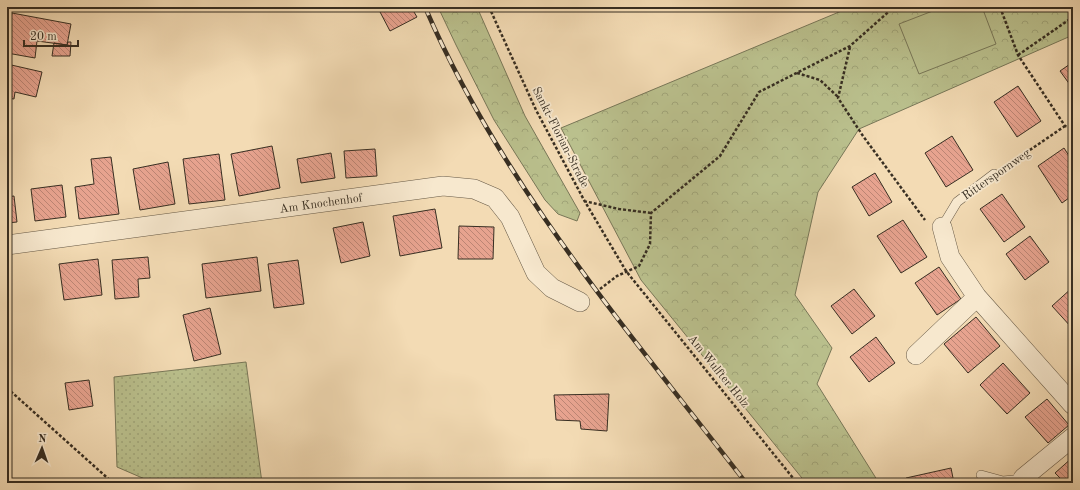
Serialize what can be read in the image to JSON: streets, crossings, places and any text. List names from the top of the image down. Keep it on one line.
{"streets":{"street":["Am Knochenhof"],"lane":["Ritterspornweg"],"path":["Sankt-Florian-Straße","Am Wulfter Holz"]},"crossings":[["Sankt-Florian-Straße","Am Wulfter Holz"]],"scale_bar":"20 m","north":"top"}
